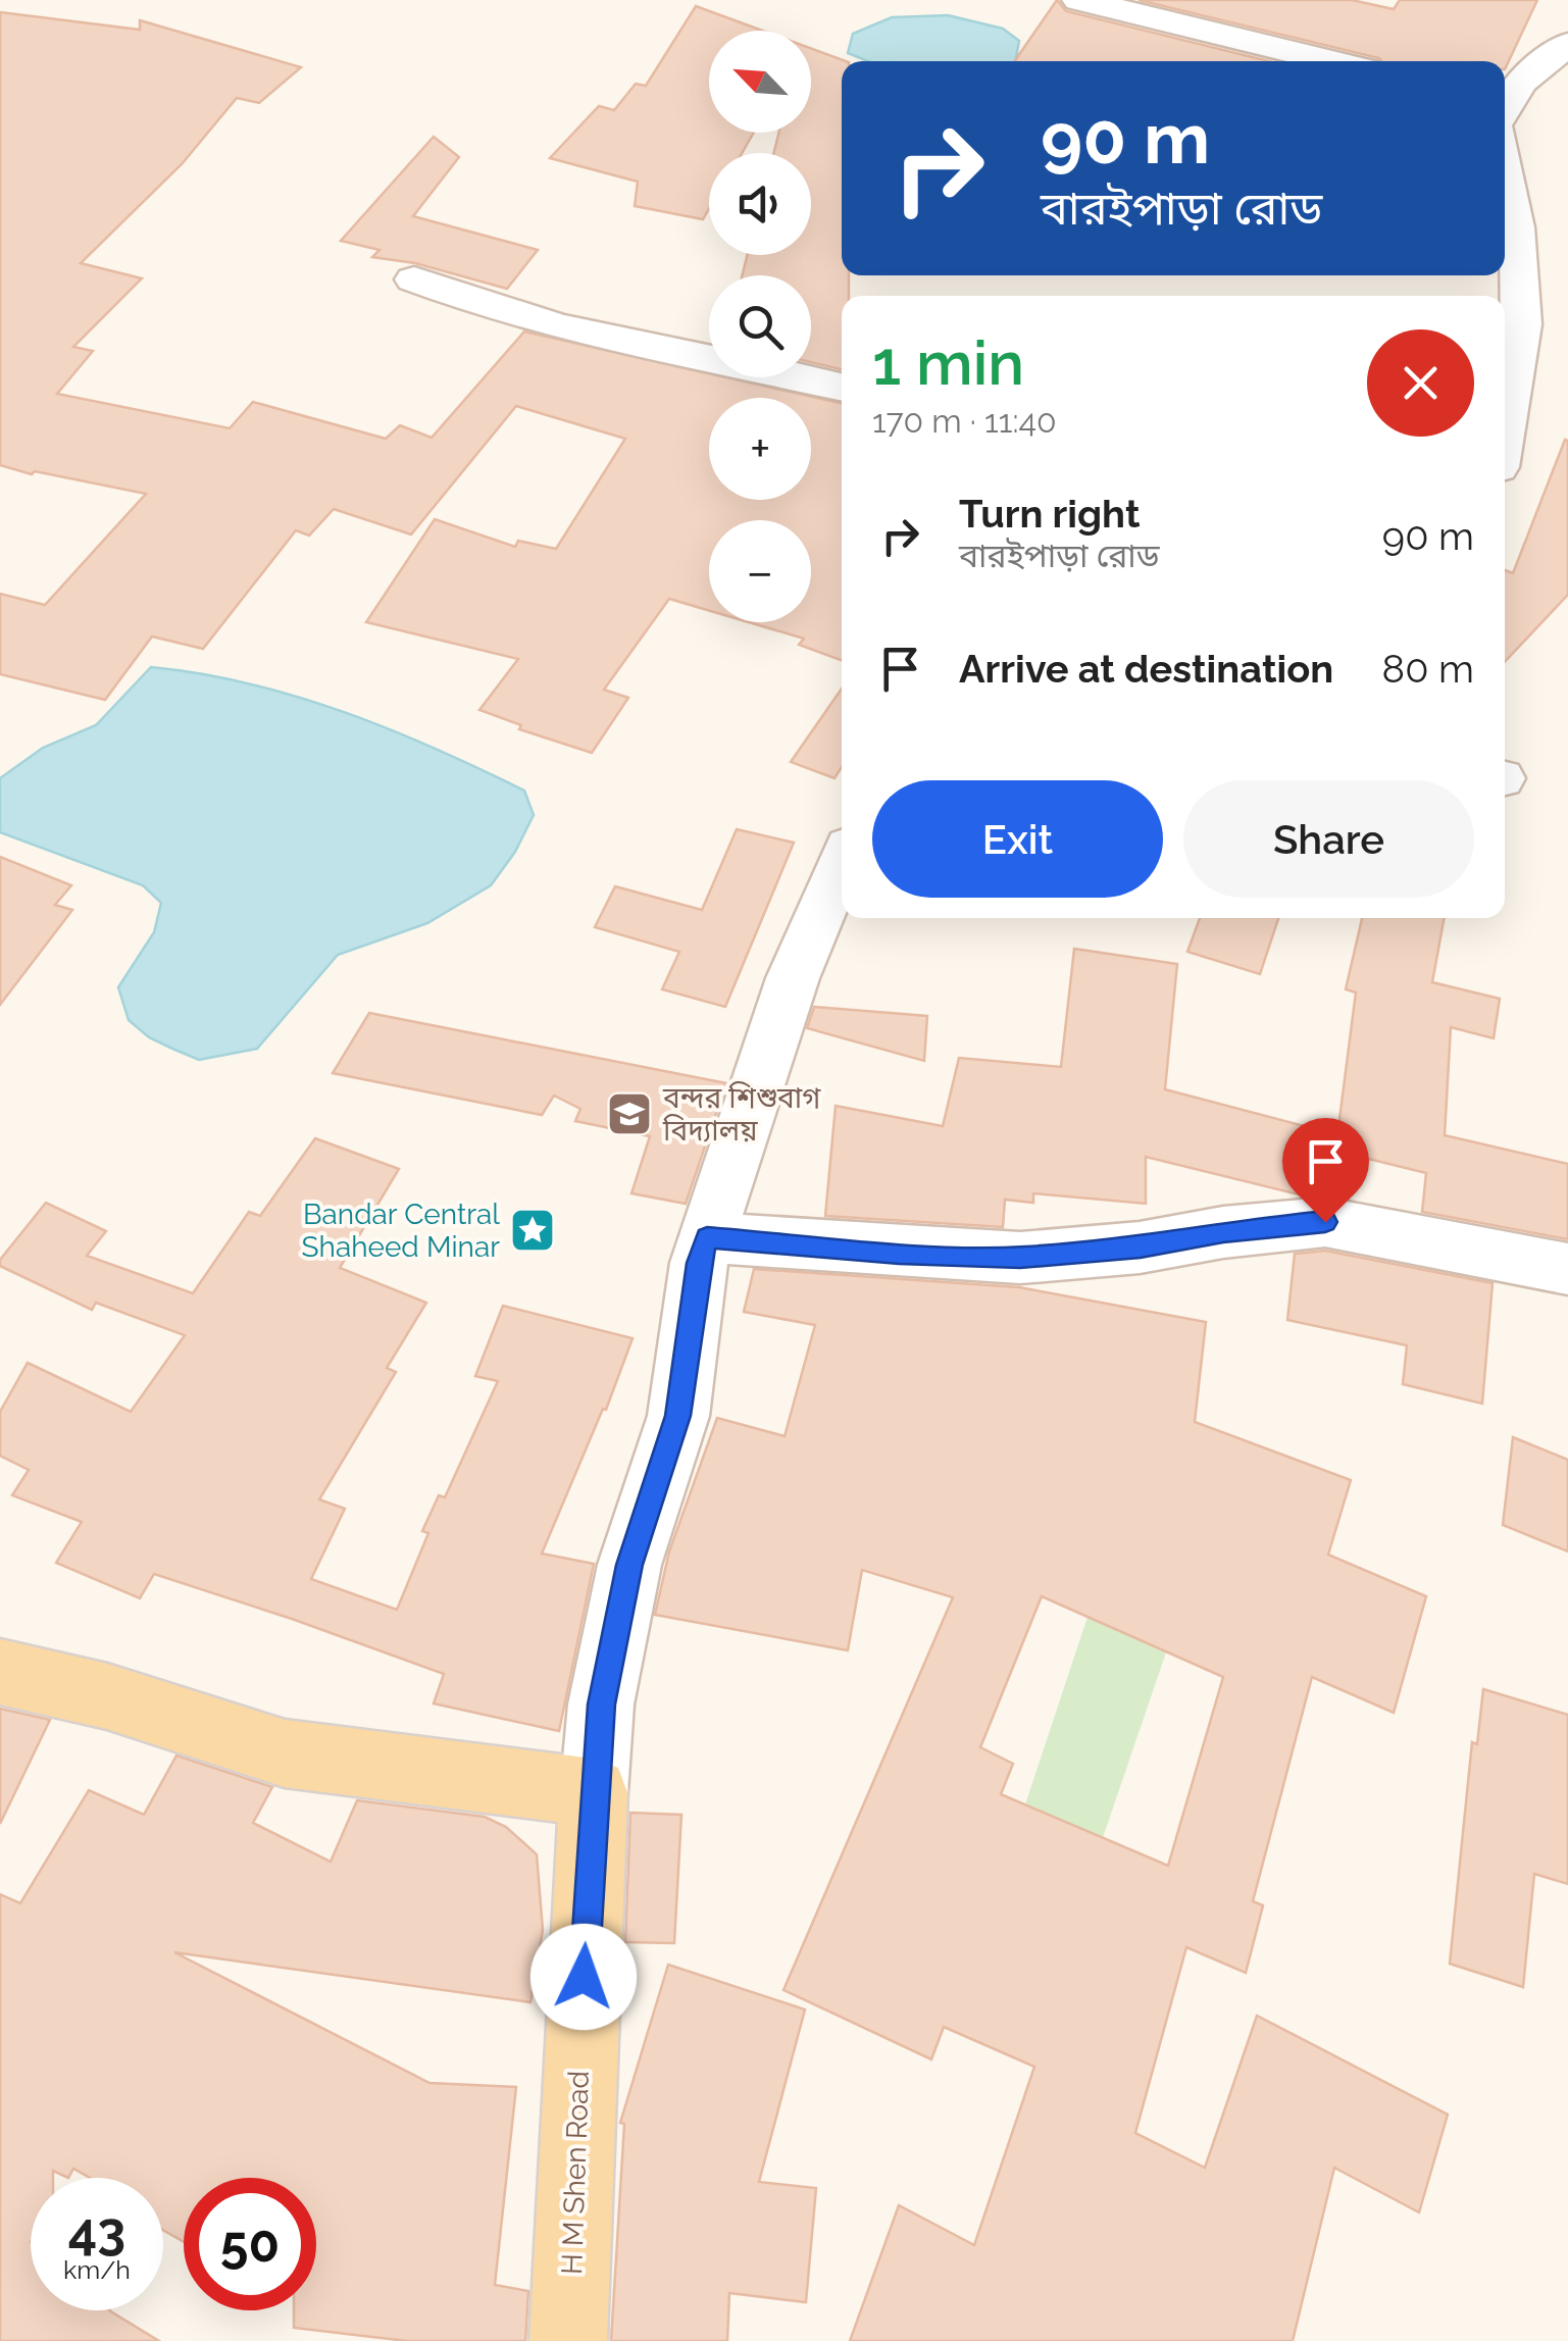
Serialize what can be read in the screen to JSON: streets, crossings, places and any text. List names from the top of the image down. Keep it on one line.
{"streets":{"main road":["H M Shen Road"]},"places":{"school or university":["বন্দর শিশুবাগ বিদ্যালয়"],"place":["Bandar Central Shaheed Minar"]},"north":"top left","page":{"map_buttons":["+","−"],"turn":["90 m","বারইপাড়া রোড"],"heading":["1 min","170 m · 11:40"],"list":[{"name":"Turn right","note":"বারইপাড়া রোড","value":"90 m"},{"name":"Arrive at destination","value":"80 m"}],"buttons":["Exit","Share"],"speed":"43 km/h","limit":"50"}}
